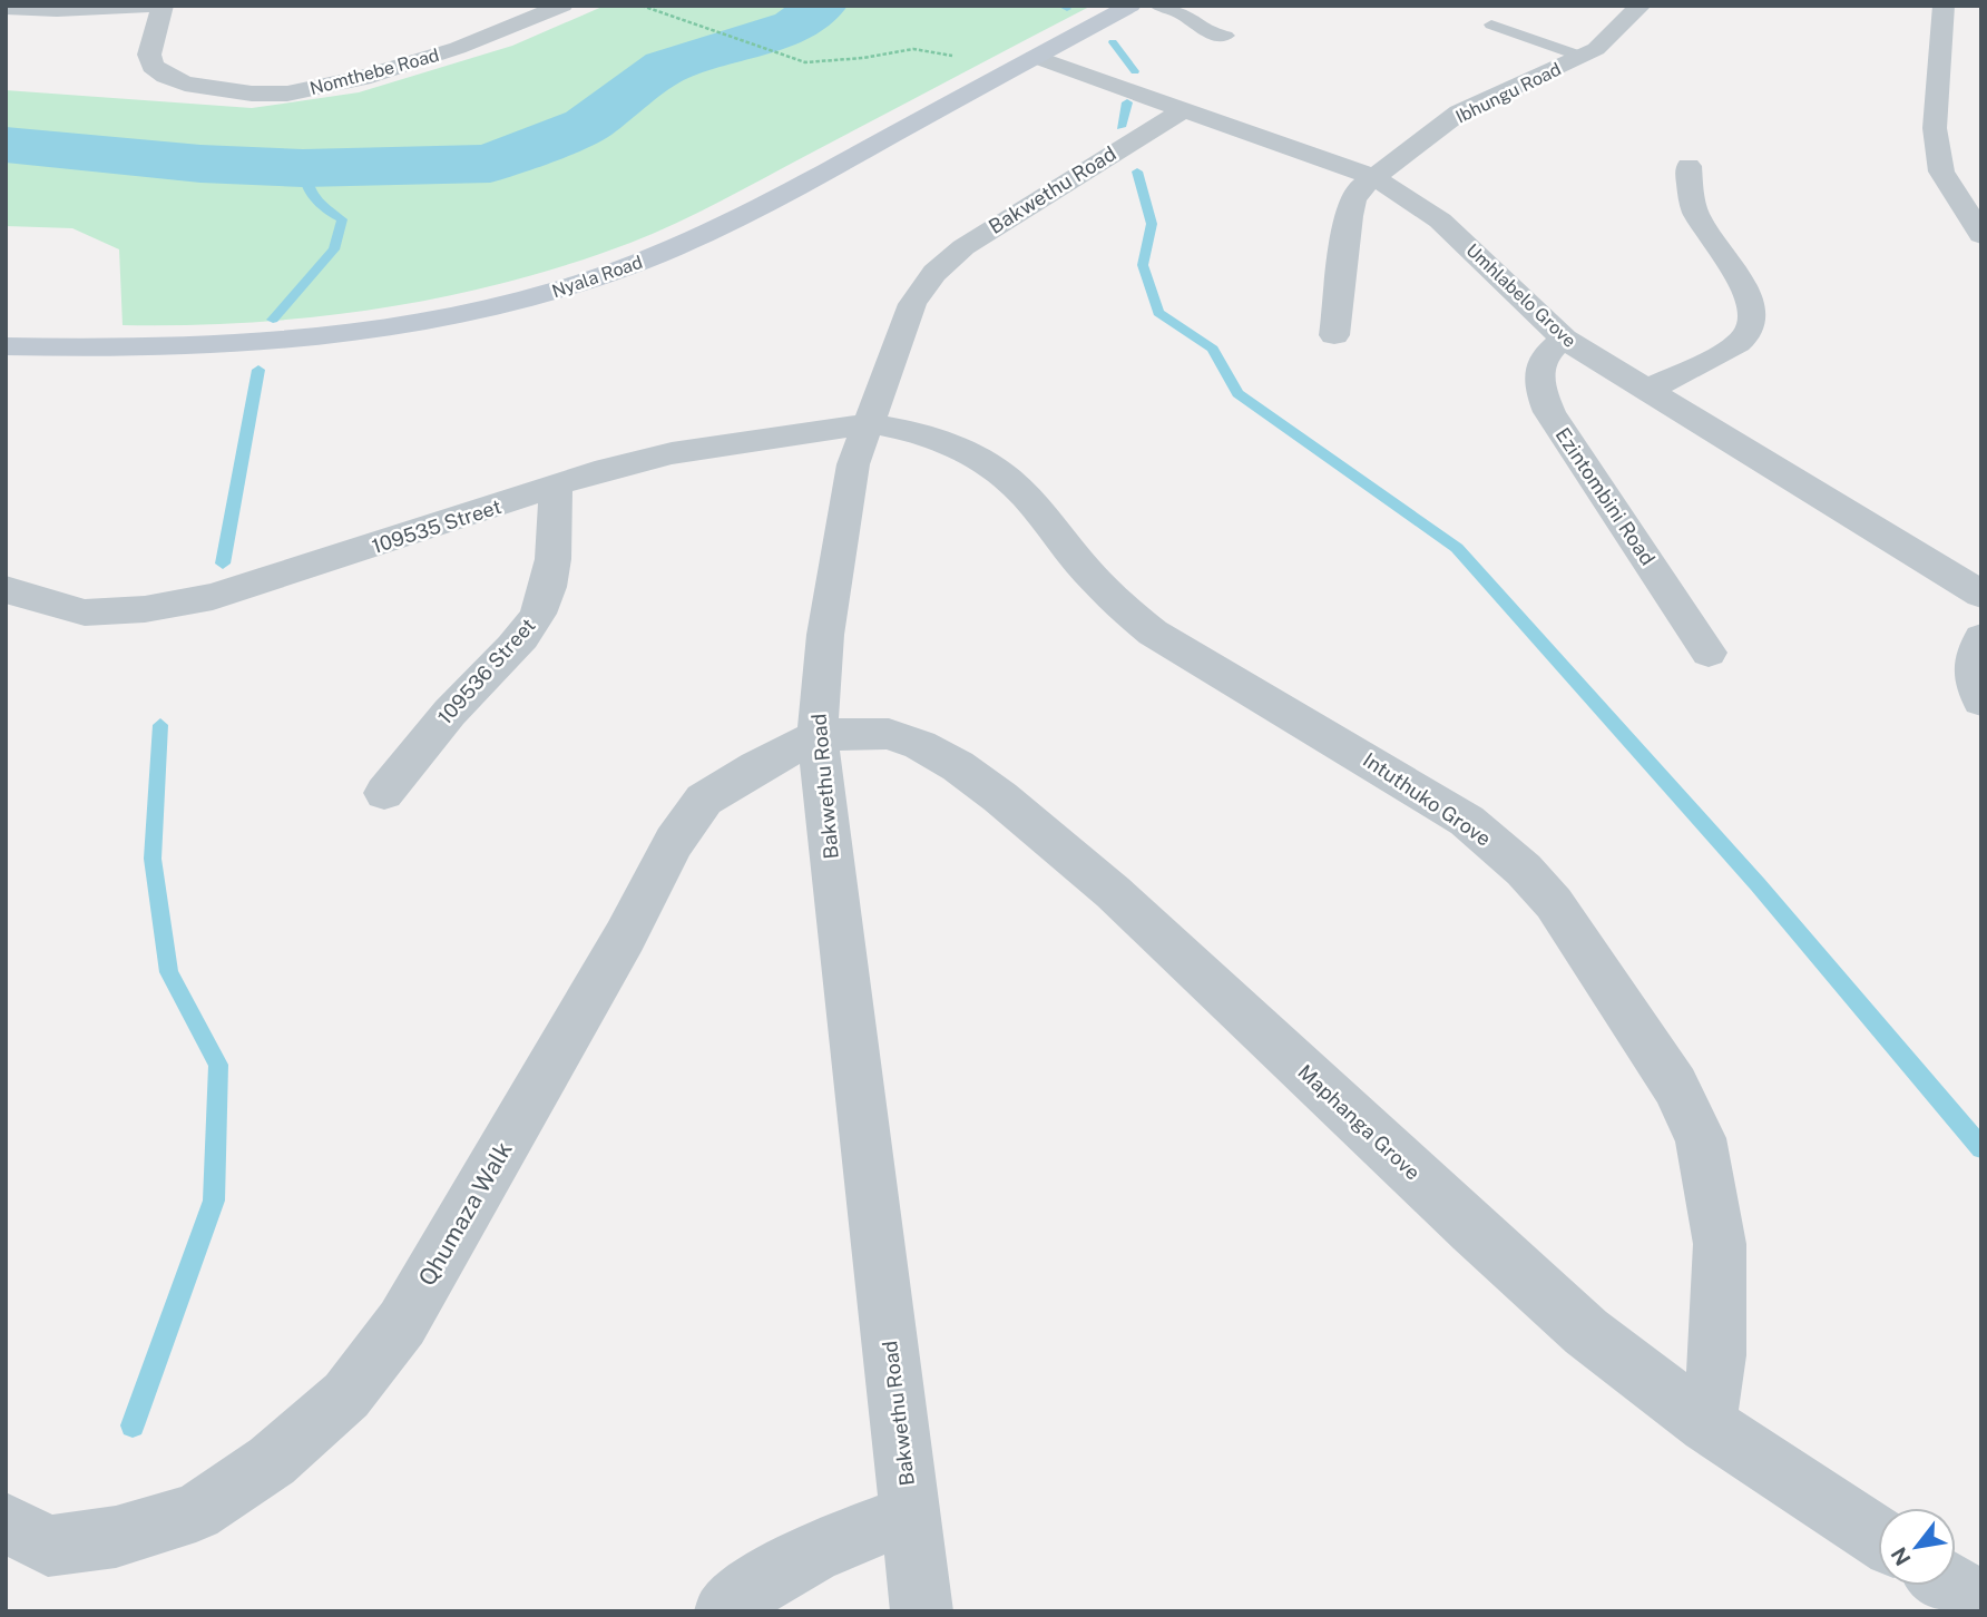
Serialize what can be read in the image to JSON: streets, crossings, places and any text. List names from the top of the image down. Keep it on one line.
{"streets":{"street":["Nomthebe Road","Ibhungu Road","Bakwethu Road","Nyala Road","Umhlabelo Grove","Ezintombini Road","109535 Street","109536 Street","Intuthuko Grove","Maphanga Grove","Qhumaza Walk"]},"crossings":[["Ibhungu Road","Umhlabelo Grove"],["Bakwethu Road","Umhlabelo Grove"],["Bakwethu Road","109535 Street"],["Bakwethu Road","Intuthuko Grove"],["Bakwethu Road","Maphanga Grove"],["Bakwethu Road","Qhumaza Walk"],["Nyala Road","Umhlabelo Grove"],["Umhlabelo Grove","Ezintombini Road"],["109535 Street","109536 Street"],["109535 Street","Intuthuko Grove"],["Intuthuko Grove","Maphanga Grove"],["Maphanga Grove","Qhumaza Walk"]],"north":"bottom left"}
